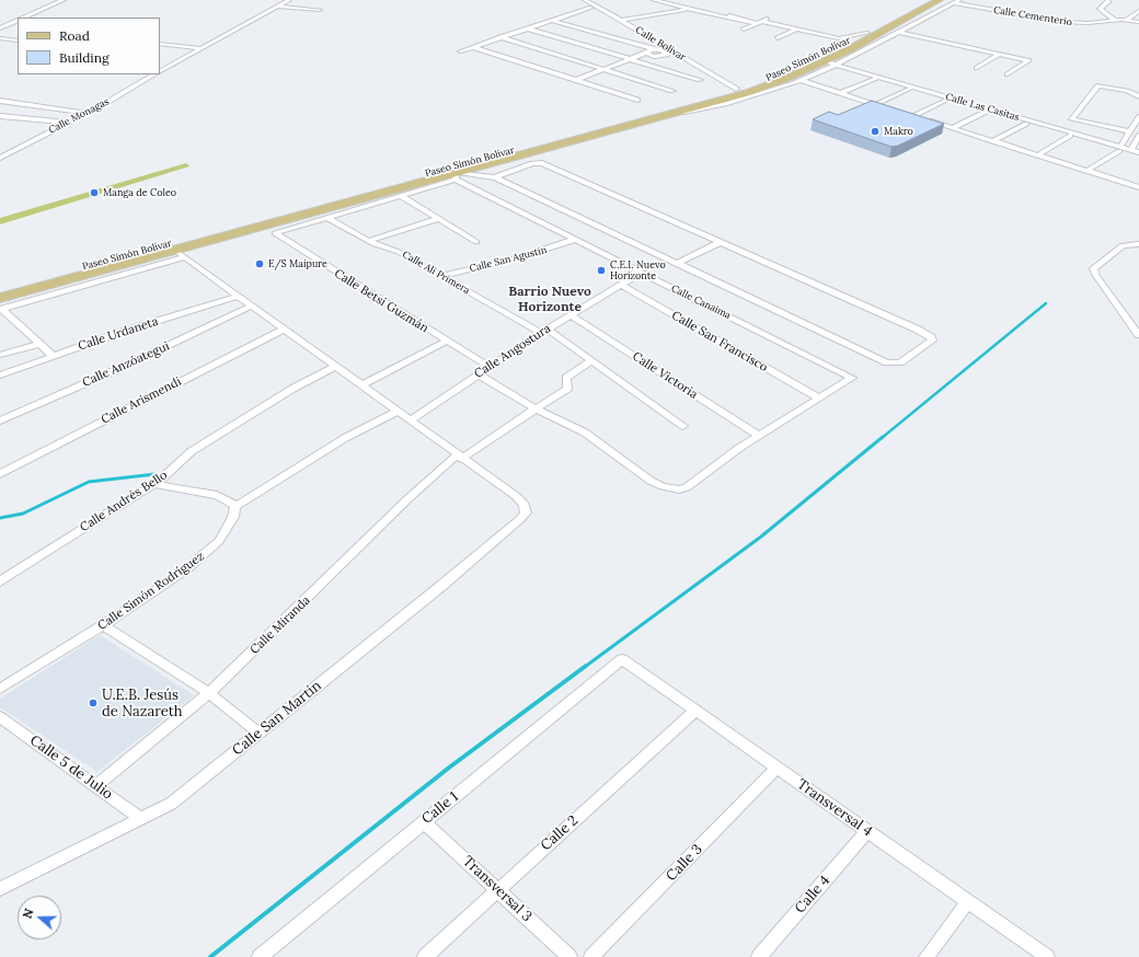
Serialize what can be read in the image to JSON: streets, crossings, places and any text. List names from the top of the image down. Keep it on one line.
{"streets":{"main road":["Paseo Simón Bolívar"],"street":["Calle Cementerio","Calle Bolívar","Calle Las Casitas","Calle Monagas","Calle San Agustín","Calle Ali Primera","Calle Betsi Guzmán","Calle Canaima","Calle Urdaneta","Calle San Francisco","Calle Angostura","Calle Anzóategui","Calle Victoria","Calle Arismendi","Calle Andrés Bello","Calle Simón Rodríguez","Calle Miranda","Calle San Martín","Calle 5 de Julio","Calle 1","Transversal 4","Calle 2","Calle 3","Transversal 3","Calle 4"]},"crossings":[["Calle Cementerio","Paseo Simón Bolívar"],["Calle Bolívar","Paseo Simón Bolívar"],["Paseo Simón Bolívar","Calle Las Casitas"],["Paseo Simón Bolívar","Calle Canaima"],["Calle San Agustín","Calle Ali Primera"],["Calle San Agustín","Calle Canaima"],["Calle Ali Primera","Calle Betsi Guzmán"],["Calle Ali Primera","Calle Angostura"],["Calle Ali Primera","Calle Miranda"],["Calle Betsi Guzmán","Calle Angostura"],["Calle Canaima","Calle San Francisco"],["Calle Canaima","Calle Angostura"],["Calle San Francisco","Calle Angostura"],["Calle Angostura","Calle Victoria"],["Calle Miranda","Calle San Martín"],["Calle Miranda","Calle 5 de Julio"],["Calle San Martín","Calle 5 de Julio"],["Calle 1","Transversal 4"],["Calle 1","Transversal 3"],["Transversal 4","Calle 2"],["Transversal 4","Calle 3"],["Transversal 4","Calle 4"],["Calle 2","Transversal 3"]],"districts":["Barrio Nuevo Horizonte"],"places":["Makro","Manga de Coleo","E/S Maipure","C.E.I. Nuevo Horizonte","U.E.B. Jesús de Nazareth"],"legend":["Road","Building"],"north":"left"}
